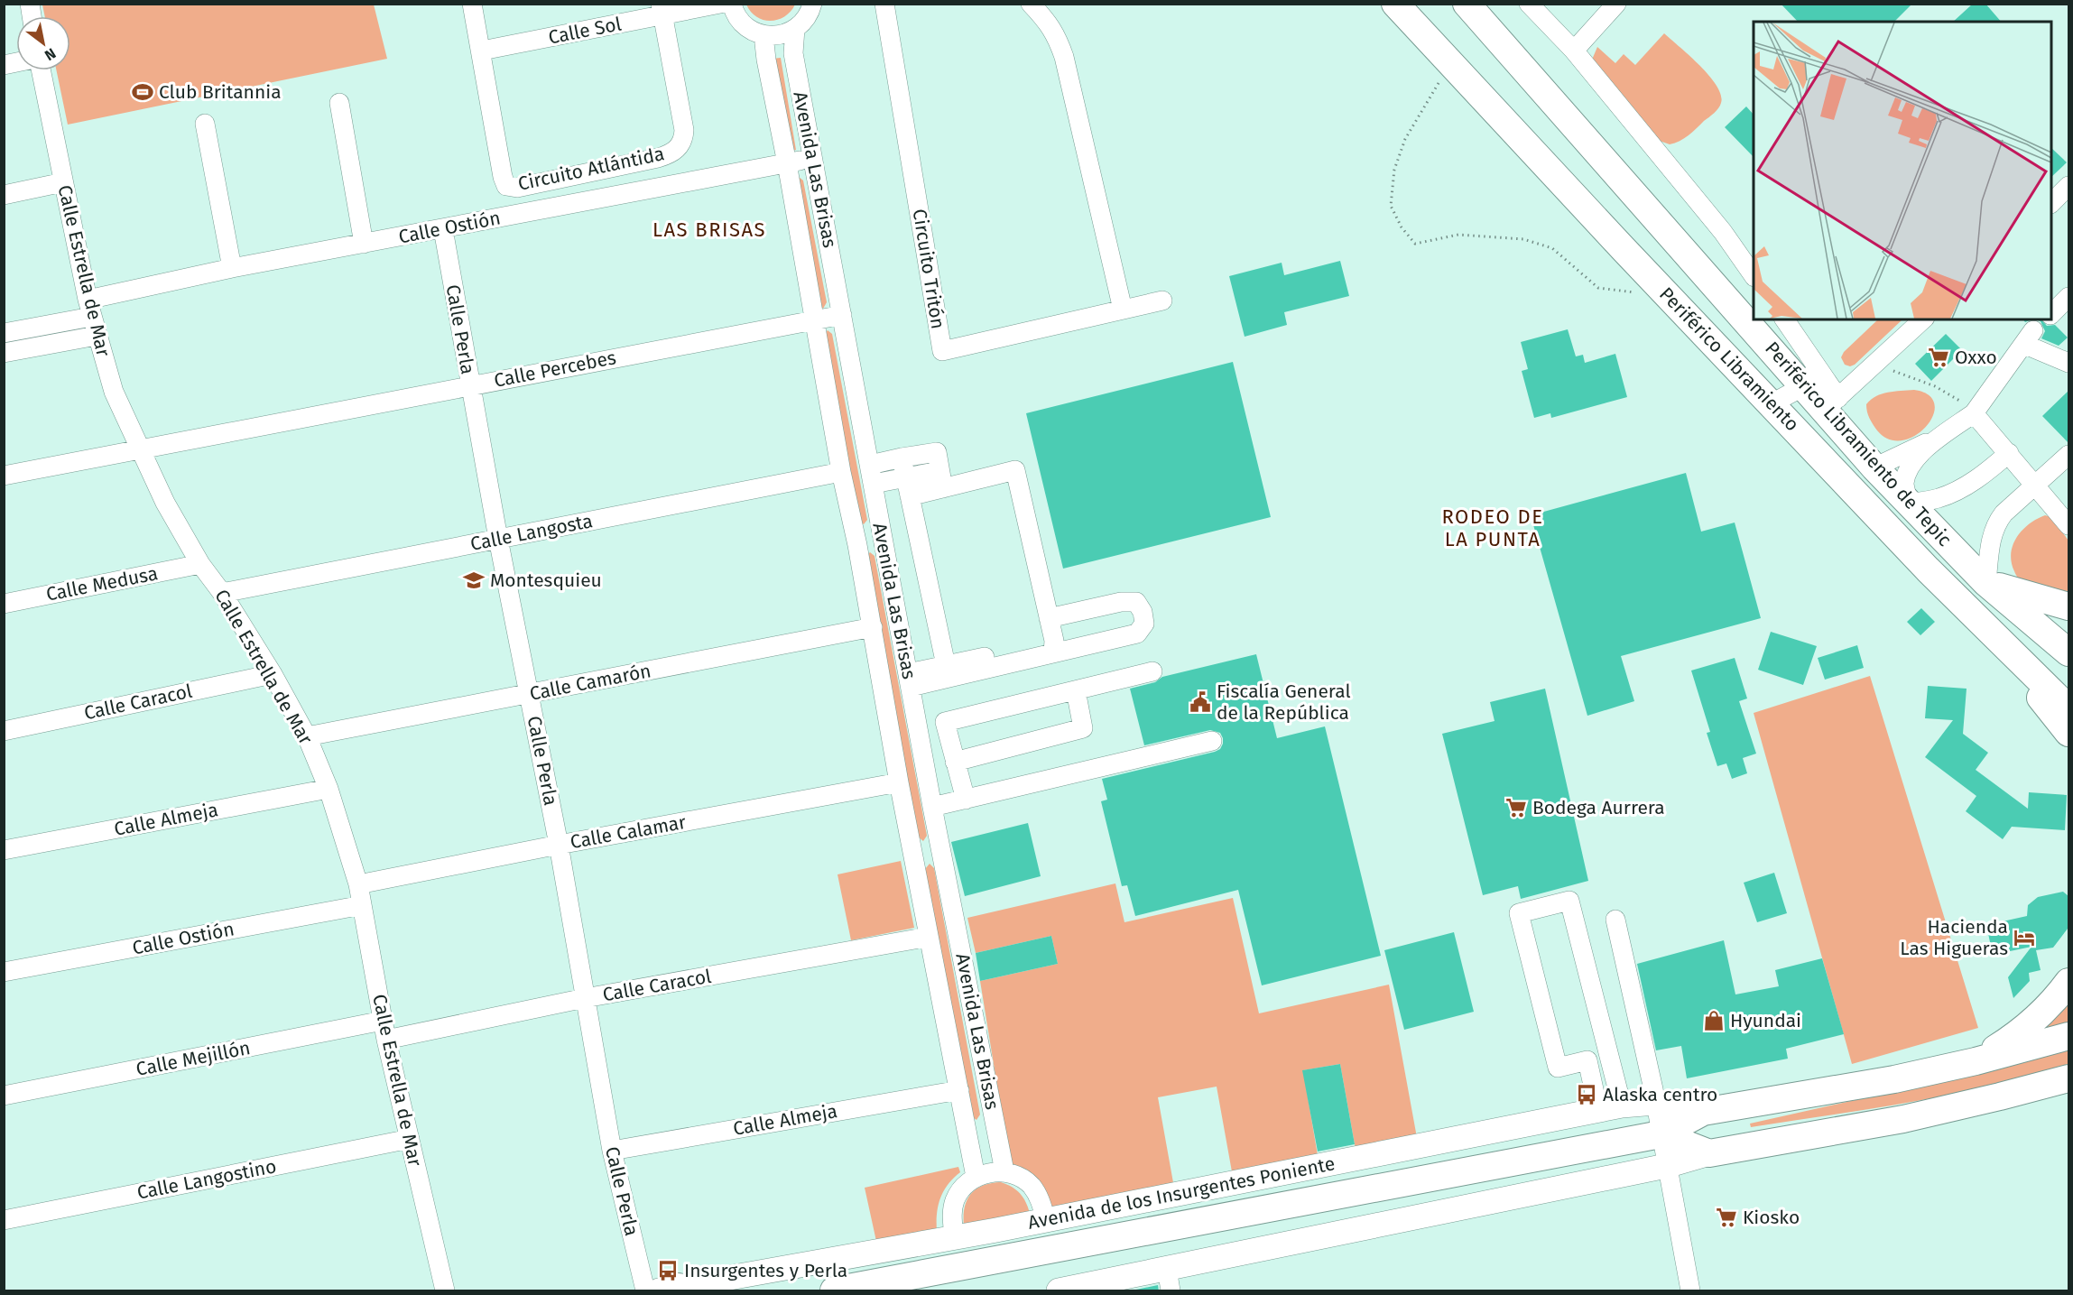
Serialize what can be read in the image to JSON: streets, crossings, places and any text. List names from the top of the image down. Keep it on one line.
{"streets":{"highway":["Periférico Libramiento","Periférico Libramiento de Tepic","Avenida de los Insurgentes Poniente"],"street":["Calle Sol","Circuito Atlántida","Avenida Las Brisas","Calle Ostión","Circuito Tritón","Calle Estrella de Mar","Calle Perla","Calle Percebes","Calle Langosta","Calle Medusa","Calle Camarón","Calle Caracol","Calle Almeja","Calle Calamar","Calle Mejillón","Calle Langostino"]},"crossings":[["Calle Sol","Circuito Atlántida"],["Avenida Las Brisas","Calle Ostión"],["Avenida Las Brisas","Calle Percebes"],["Avenida Las Brisas","Calle Langosta"],["Avenida Las Brisas","Calle Camarón"],["Avenida Las Brisas","Calle Caracol"],["Avenida Las Brisas","Calle Almeja"],["Avenida Las Brisas","Calle Calamar"],["Calle Ostión","Calle Estrella de Mar"],["Calle Ostión","Calle Perla"],["Calle Estrella de Mar","Calle Percebes"],["Calle Estrella de Mar","Calle Langosta"],["Calle Estrella de Mar","Calle Medusa"],["Calle Estrella de Mar","Calle Camarón"],["Calle Estrella de Mar","Calle Caracol"],["Calle Estrella de Mar","Calle Almeja"],["Calle Estrella de Mar","Calle Calamar"],["Calle Estrella de Mar","Calle Mejillón"],["Calle Estrella de Mar","Calle Langostino"],["Calle Perla","Calle Percebes"],["Calle Perla","Calle Langosta"],["Calle Perla","Calle Camarón"],["Calle Perla","Calle Caracol"],["Calle Perla","Calle Almeja"],["Calle Perla","Calle Calamar"],["Calle Caracol","Calle Mejillón"]],"districts":["LAS BRISAS","RODEO DE LA PUNTA"],"places":{"sports":["Club Britannia"],"supermarket":["Oxxo","Bodega Aurrera","Kiosko"],"school or university":["Montesquieu"],"public building":["Fiscalía General de la República"],"hotel":["Hacienda Las Higueras"],"shop":["Hyundai"],"bus stop":["Alaska centro","Insurgentes y Perla"]},"north":"bottom right"}
